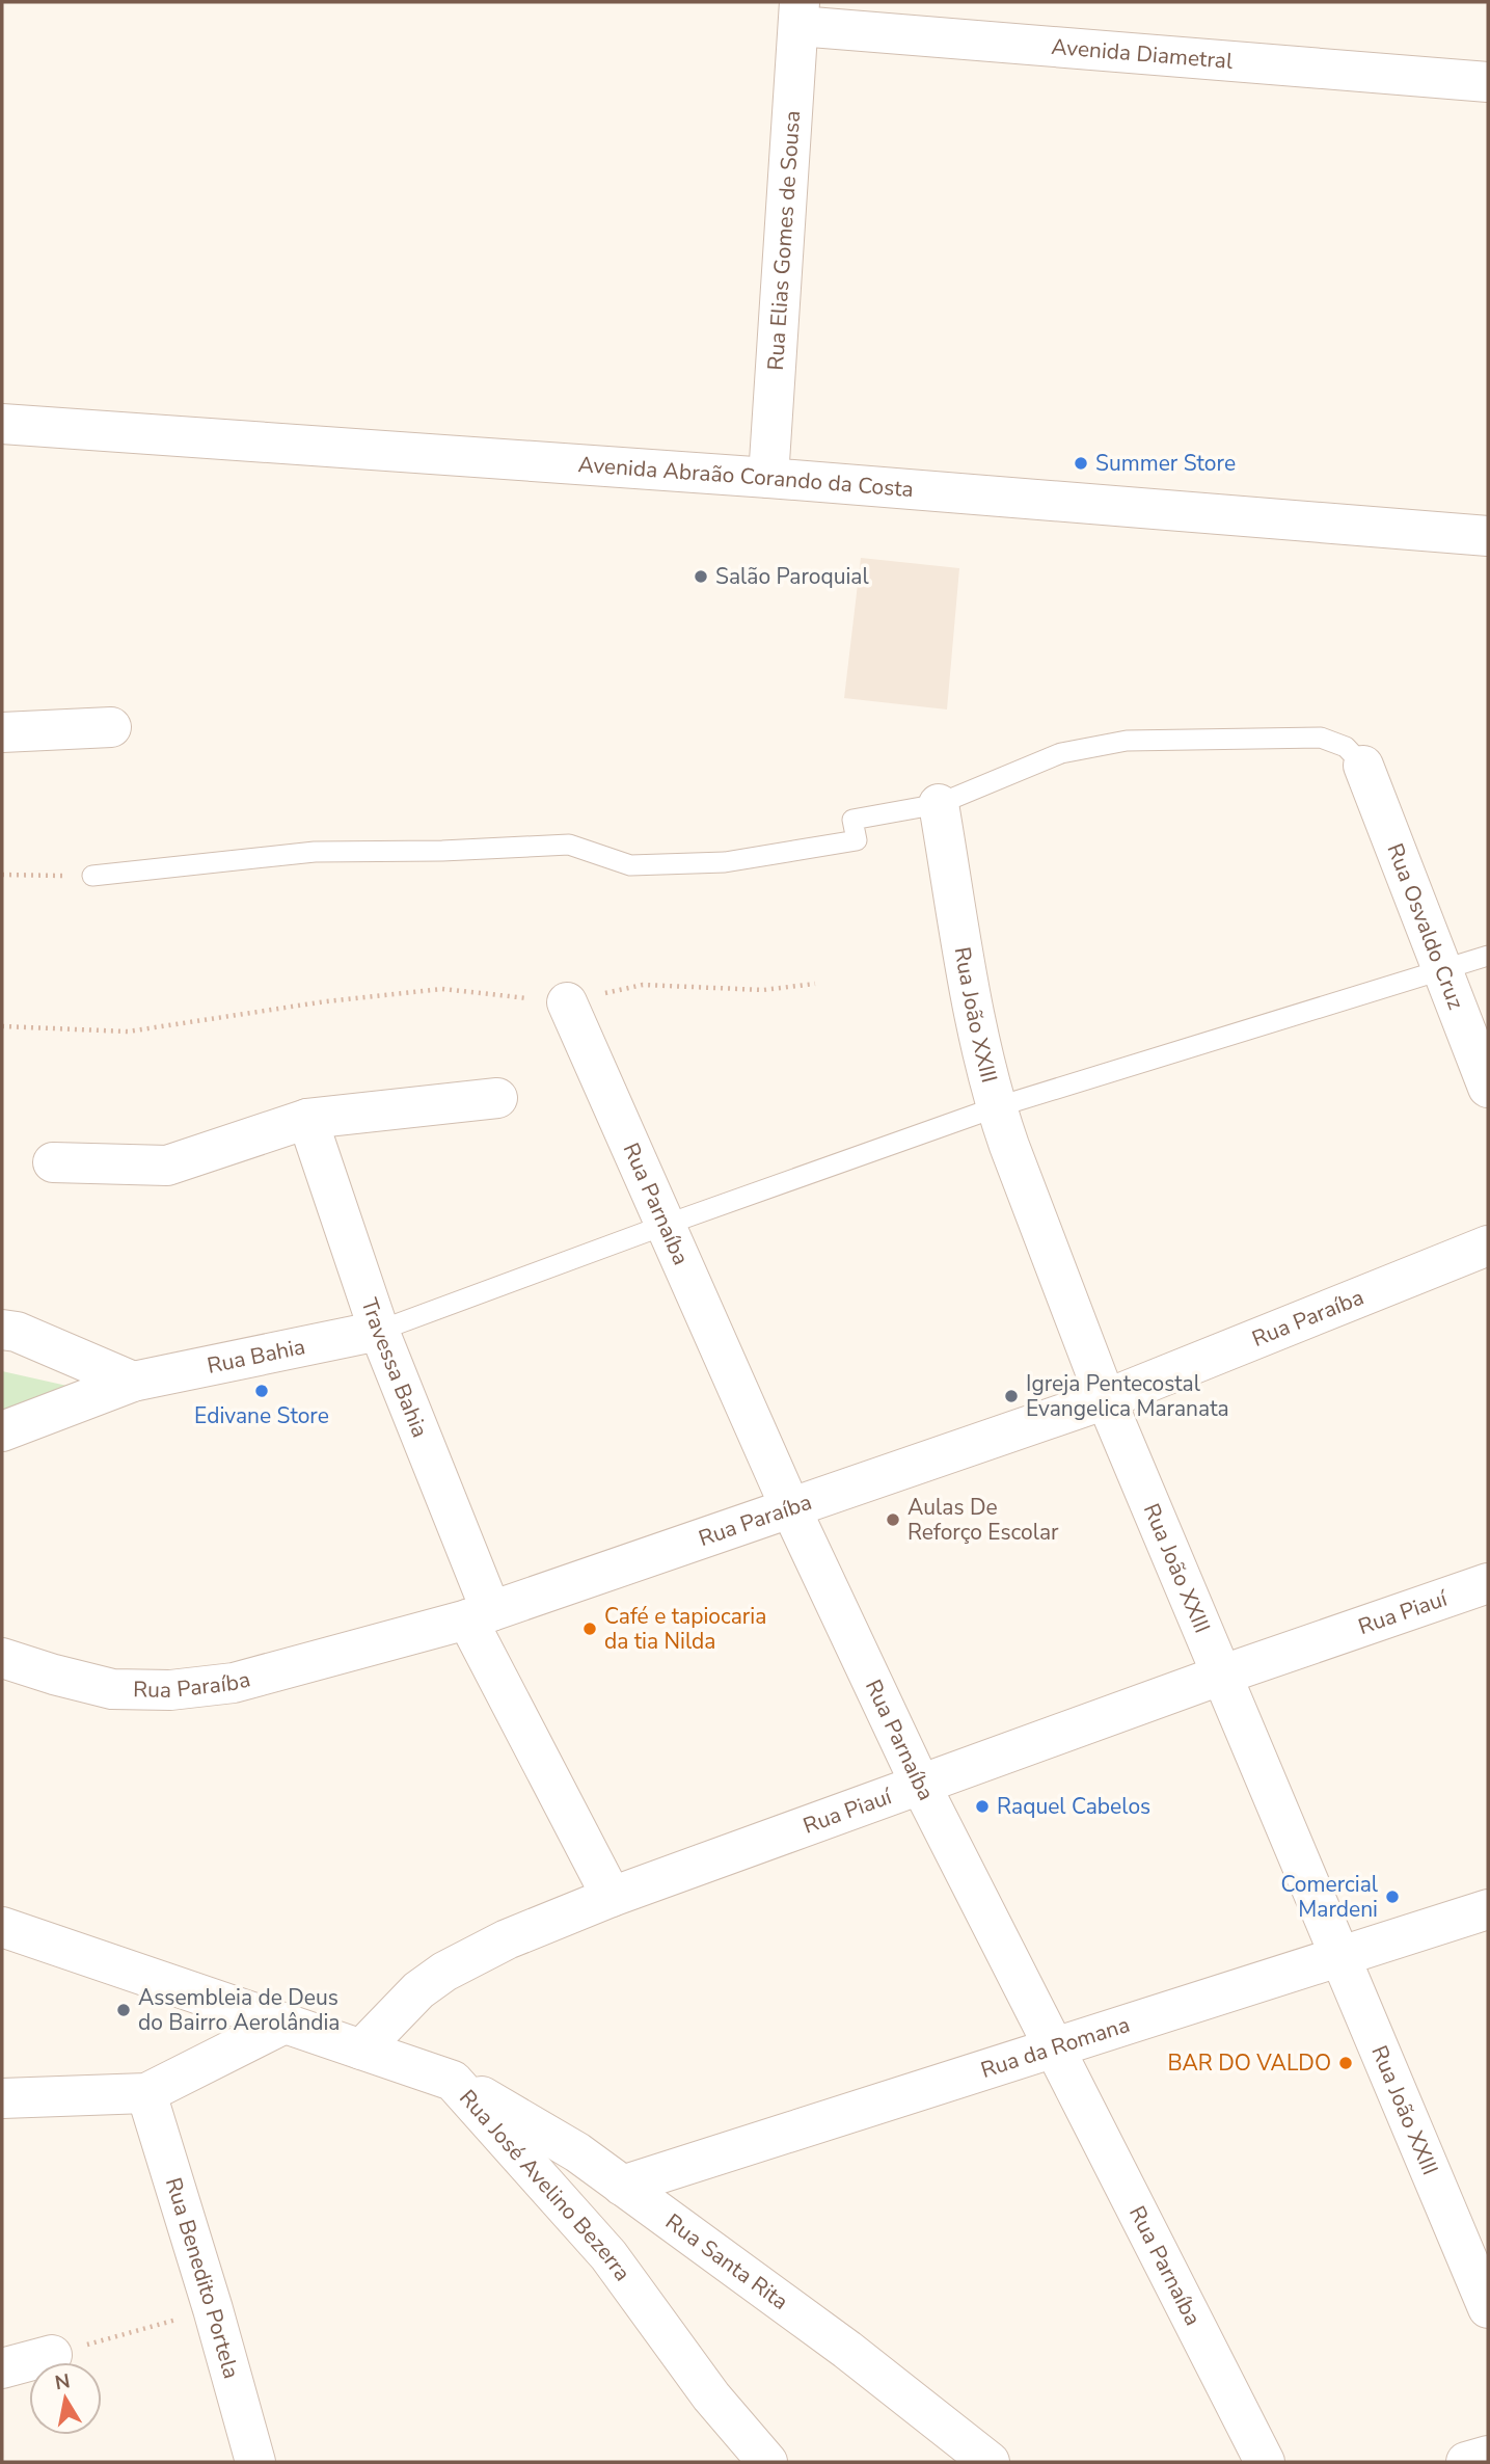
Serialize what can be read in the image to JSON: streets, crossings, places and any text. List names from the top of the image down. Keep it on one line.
{"streets":{"street":["Avenida Diametral","Rua Elias Gomes de Sousa","Avenida Abraão Corando da Costa","Rua Osvaldo Cruz","Rua João XXIII","Rua Parnaíba","Rua Paraíba","Rua Bahia","Travessa Bahia","Rua Piauí","Rua da Romana","Rua José Avelino Bezerra","Rua Santa Rita","Rua Benedito Portela"]},"crossings":[["Avenida Diametral","Rua Elias Gomes de Sousa"],["Rua Elias Gomes de Sousa","Avenida Abraão Corando da Costa"],["Rua João XXIII","Rua Paraíba"],["Rua João XXIII","Rua Piauí"],["Rua João XXIII","Rua da Romana"],["Rua Parnaíba","Rua Paraíba"],["Rua Parnaíba","Rua Piauí"],["Rua Parnaíba","Rua da Romana"],["Rua Paraíba","Travessa Bahia"],["Rua Bahia","Travessa Bahia"],["Travessa Bahia","Rua Piauí"],["Rua Piauí","Rua José Avelino Bezerra"],["Rua da Romana","Rua Santa Rita"],["Rua José Avelino Bezerra","Rua Santa Rita"]],"places":["Summer Store","Salão Paroquial","Edivane Store","Igreja Pentecostal Evangelica Maranata","Aulas De Reforço Escolar","Café e tapiocaria da tia Nilda","Raquel Cabelos","Comercial Mardeni","Assembleia de Deus do Bairro Aerolândia","BAR DO VALDO"],"north":"top"}
